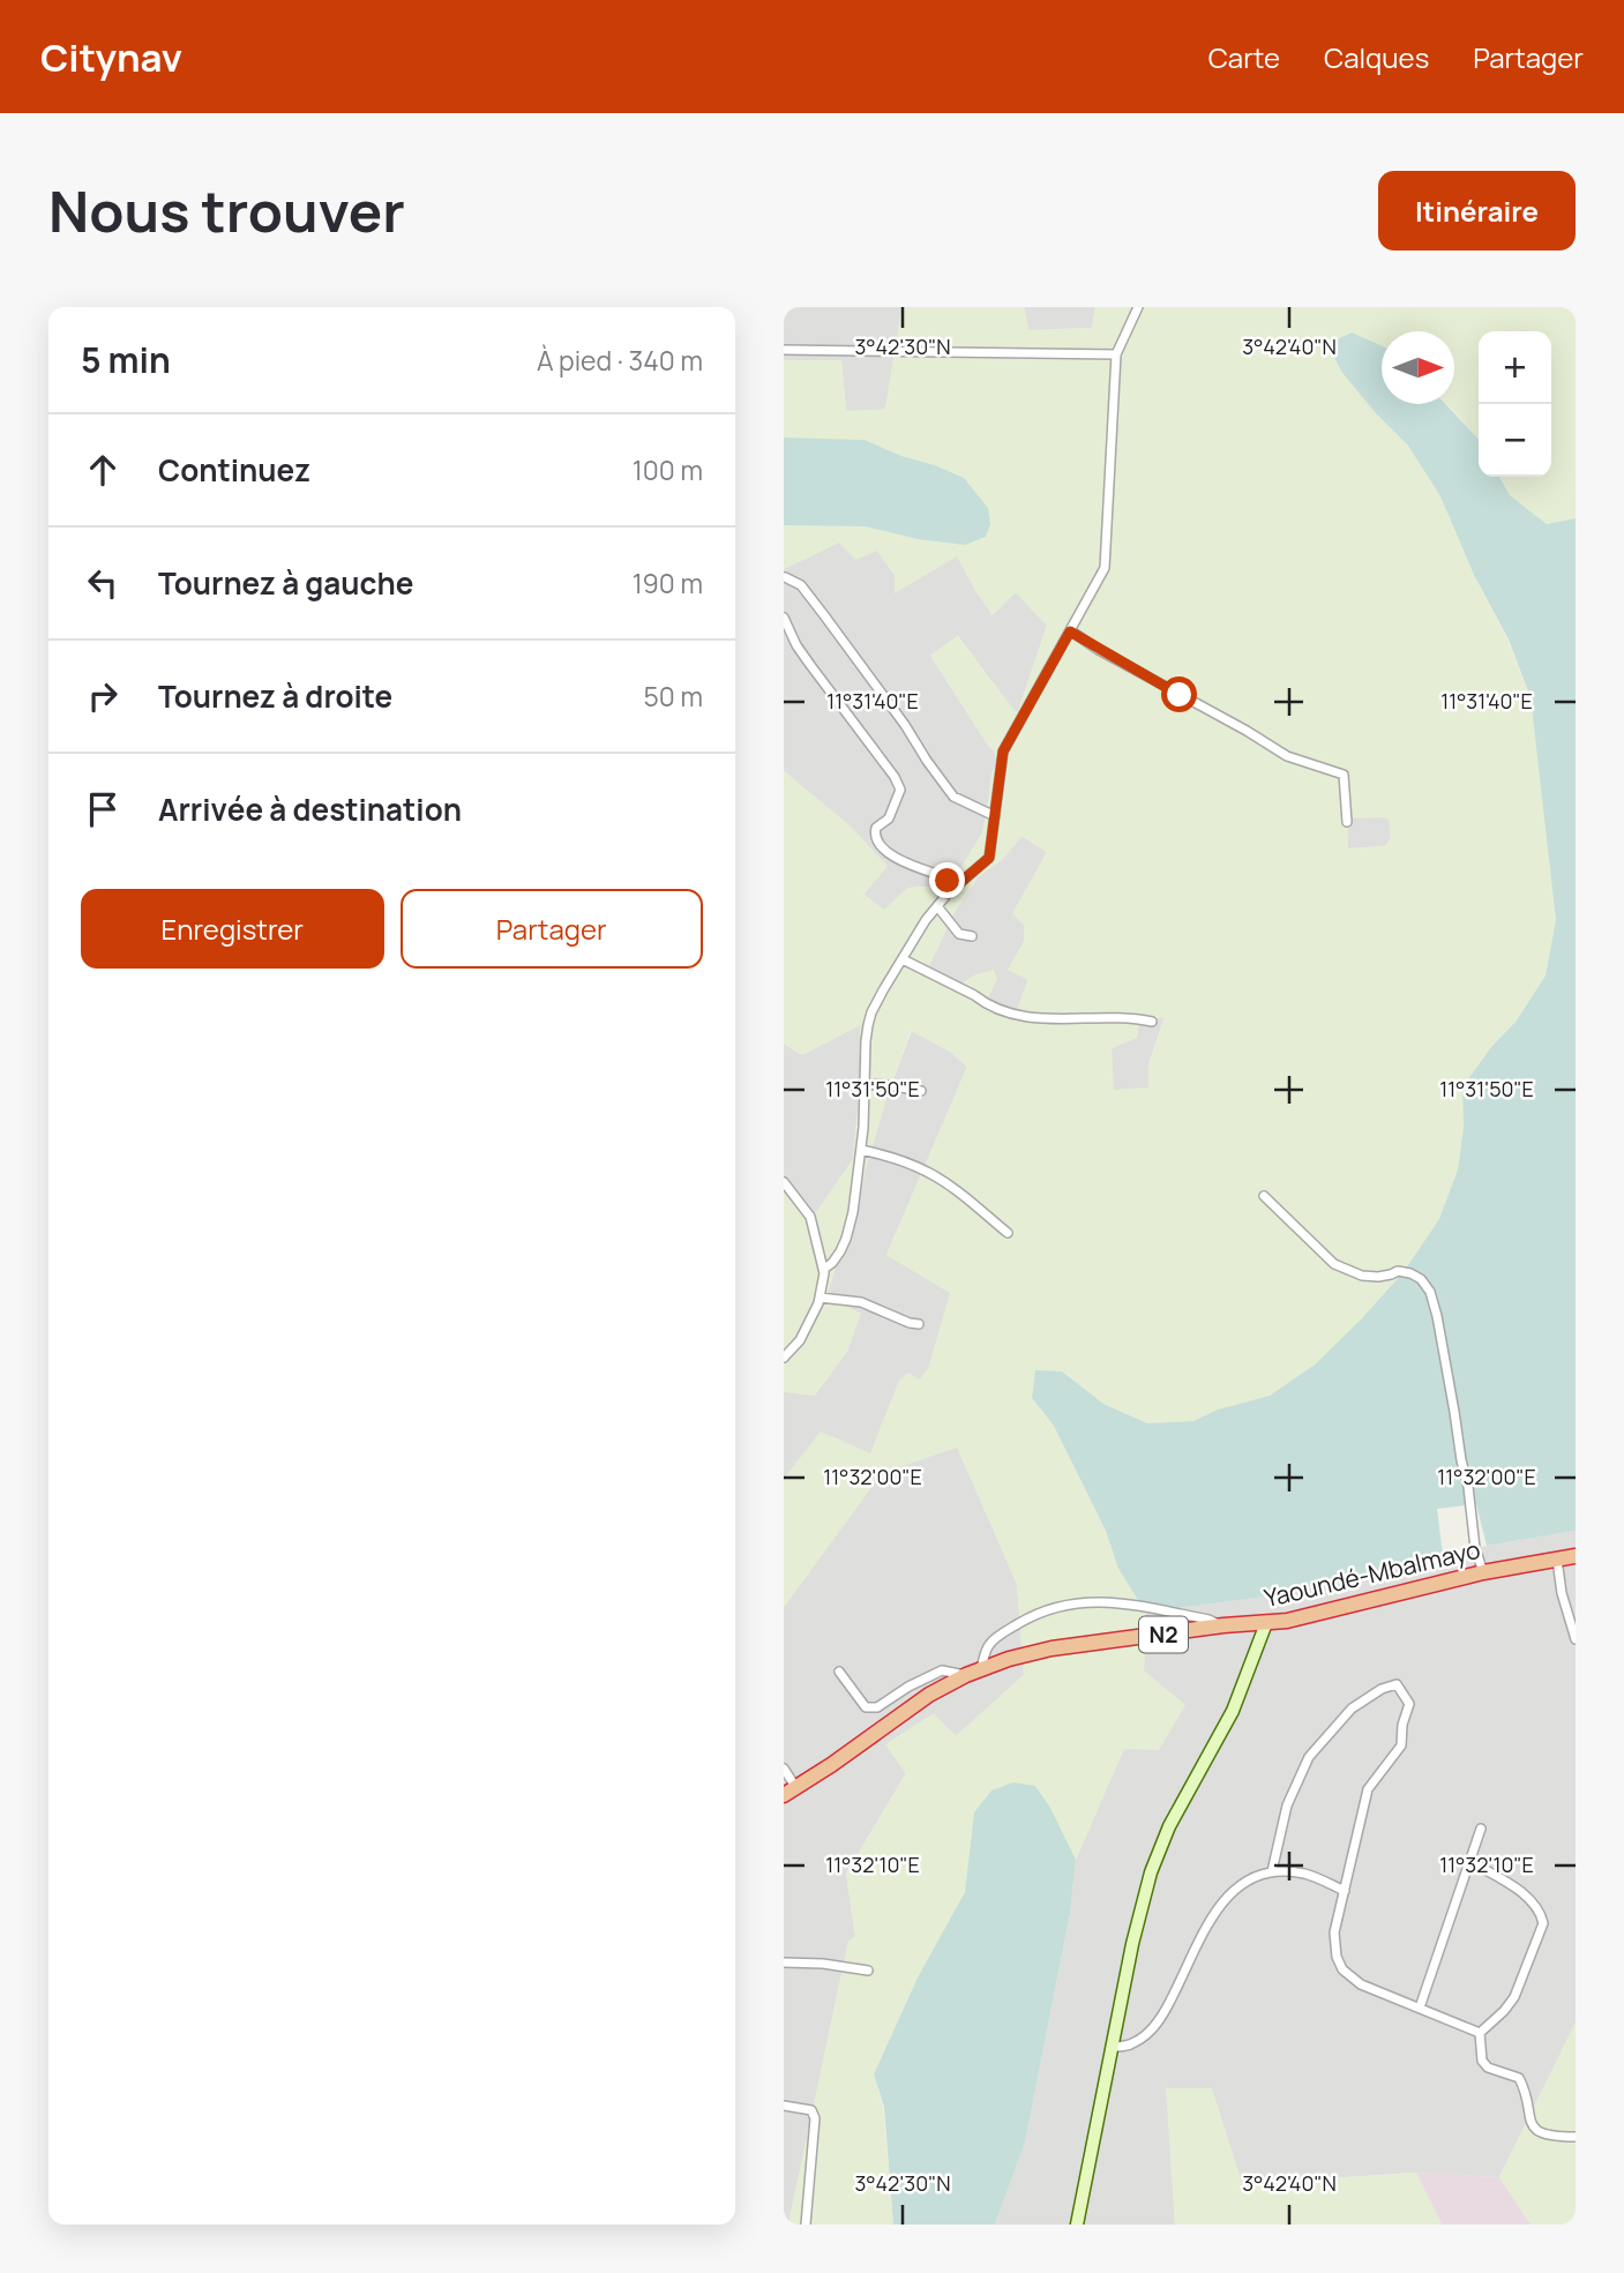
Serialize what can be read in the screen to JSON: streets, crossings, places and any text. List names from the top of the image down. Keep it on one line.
{"streets":{"highway":["Yaoundé-Mbalmayo","N2"]},"north":"right","page":{"header":"Citynav","nav":["Carte","Calques","Partager"],"buttons":["Itinéraire",["Enregistrer","Partager"]],"title":"Nous trouver","heading":["5 min","À pied · 340 m"],"map_buttons":["+","−"],"list":[["Continuez","100 m"],["Tournez à gauche","190 m"],["Tournez à droite","50 m"],"Arrivée à destination"]},"coordinates":["3°42'30\"N","3°42'40\"N","11°31'40\"E","11°31'50\"E","11°32'00\"E","11°32'10\"E"]}
